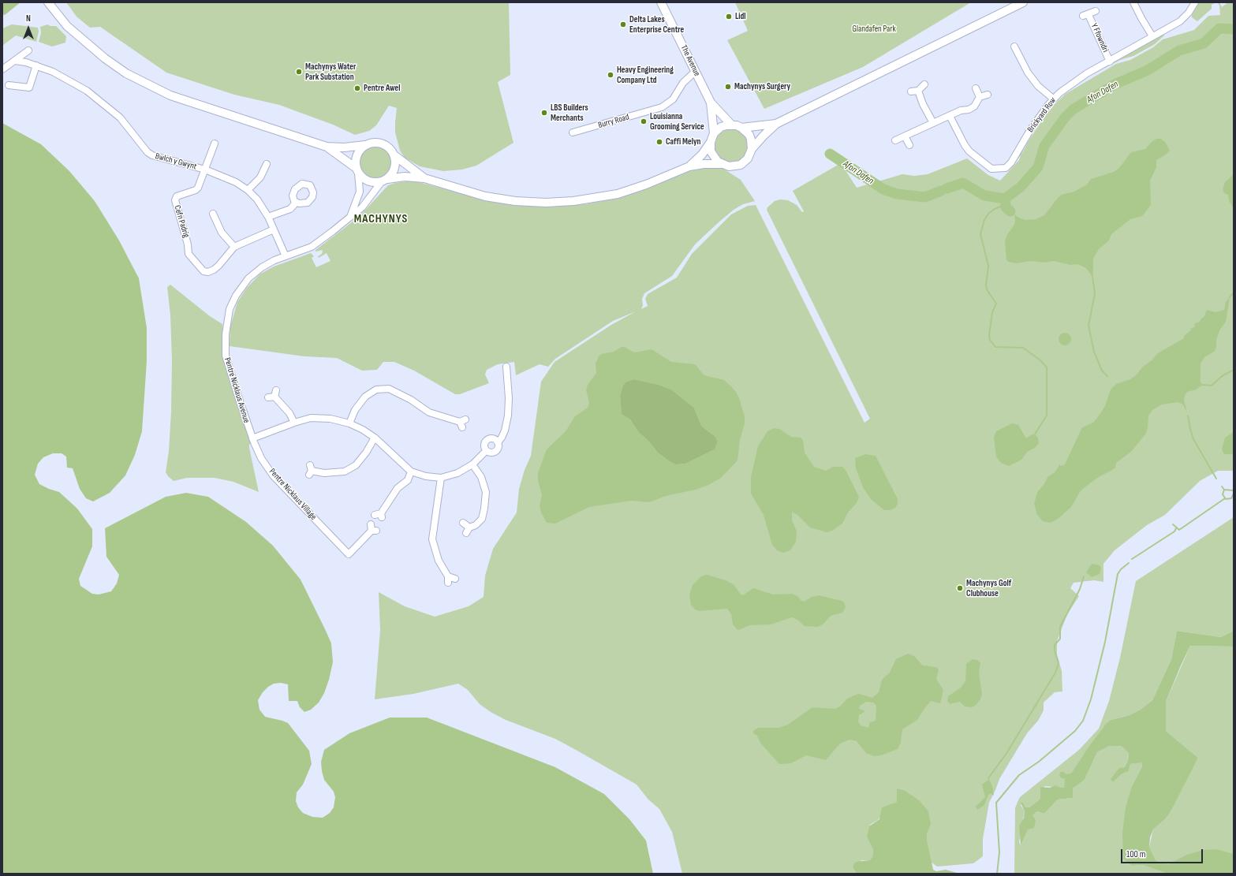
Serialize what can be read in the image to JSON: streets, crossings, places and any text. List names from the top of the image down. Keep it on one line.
{"streets":{"main road":["The Avenue"],"street":["Y Ffowndri","Brickyard Row","Burry Road","Bwlch y Gwynt","Cefn Padrig","Pentre Nicklaus Avenue","Pentre Nicklaus Village"]},"crossings":[["Y Ffowndri","Brickyard Row"],["The Avenue","Burry Road"],["Bwlch y Gwynt","Cefn Padrig"],["Bwlch y Gwynt","Pentre Nicklaus Avenue"],["Pentre Nicklaus Avenue","Pentre Nicklaus Village"]],"districts":["MACHYNYS"],"water":["Afon Dafen"],"parks":["Glandafen Park"],"places":["Lidl","Delta Lakes Enterprise Centre","Machynys Water Park Substation","Heavy Engineering Company Ltd","Machynys Surgery","Pentre Awel","LBS Builders Merchants","Louisianna Grooming Service","Caffi Melyn","Machynys Golf Clubhouse"],"scale_bar":"100 m","north":"top"}
